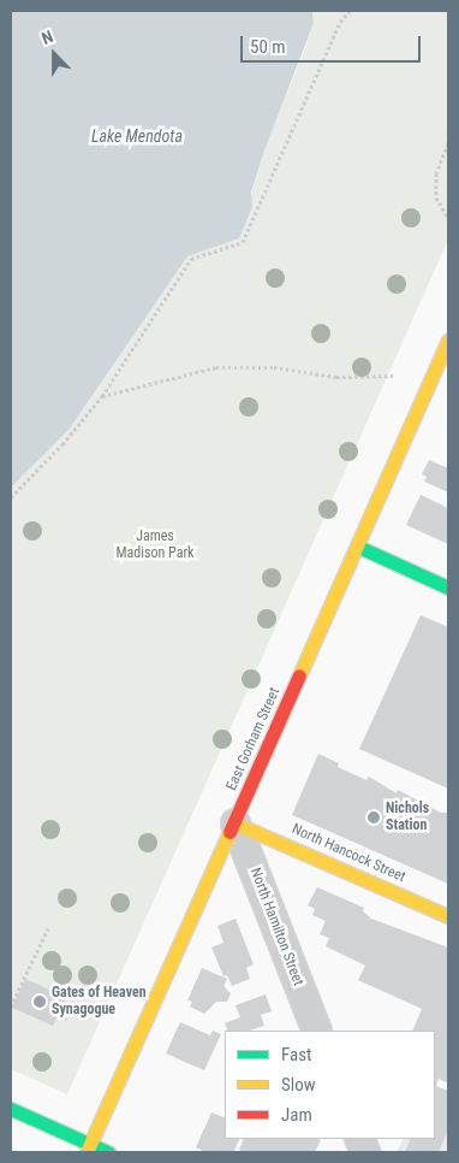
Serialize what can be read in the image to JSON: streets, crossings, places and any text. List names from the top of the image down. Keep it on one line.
{"streets":{"main road":["East Gorham Street","North Hancock Street"],"street":["North Hamilton Street"]},"crossings":[["East Gorham Street","North Hancock Street"],["East Gorham Street","North Hamilton Street"],["North Hancock Street","North Hamilton Street"]],"water":["Lake Mendota"],"parks":["James Madison Park"],"places":["Nichols Station","Gates of Heaven Synagogue"],"legend":["Fast","Slow","Jam"],"scale_bar":"50 m","north":"top"}
